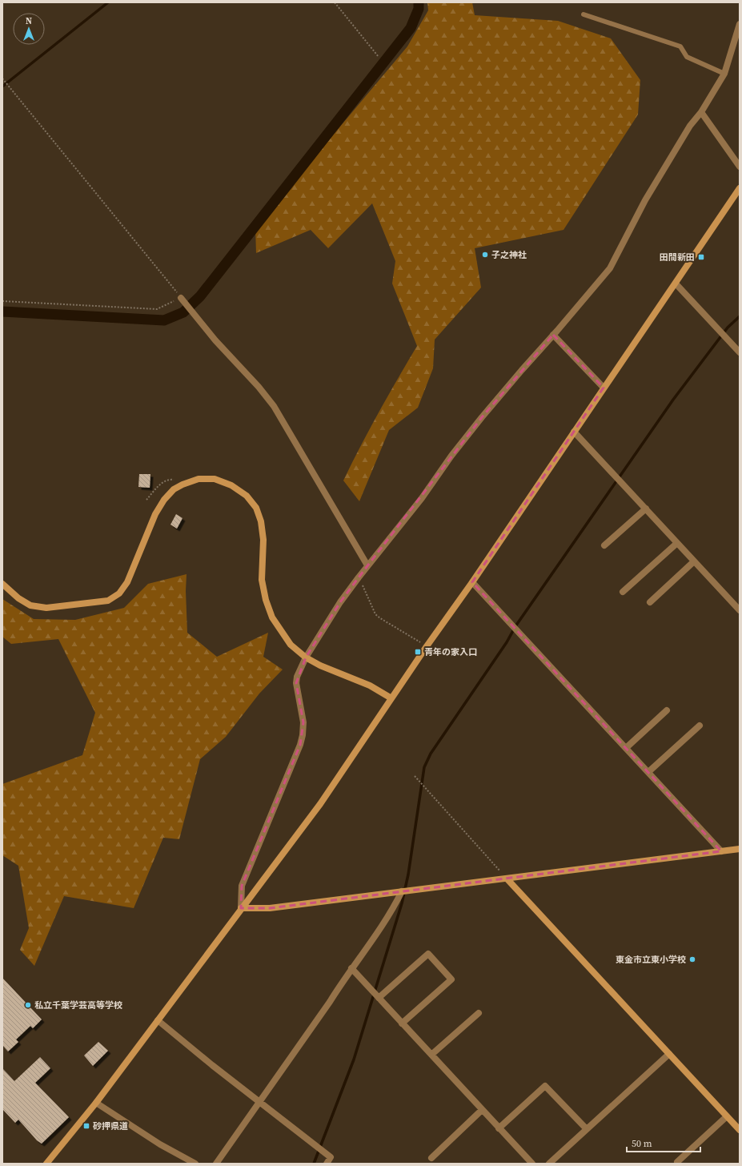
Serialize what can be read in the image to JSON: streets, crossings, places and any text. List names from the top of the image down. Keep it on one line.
{"places":{"other":["子之神社","東金市立東小学校","私立千葉学芸高等学校"],"transit":["田間新田","青年の家入口","砂押県道"]},"scale_bar":"50 m","north":"top"}
